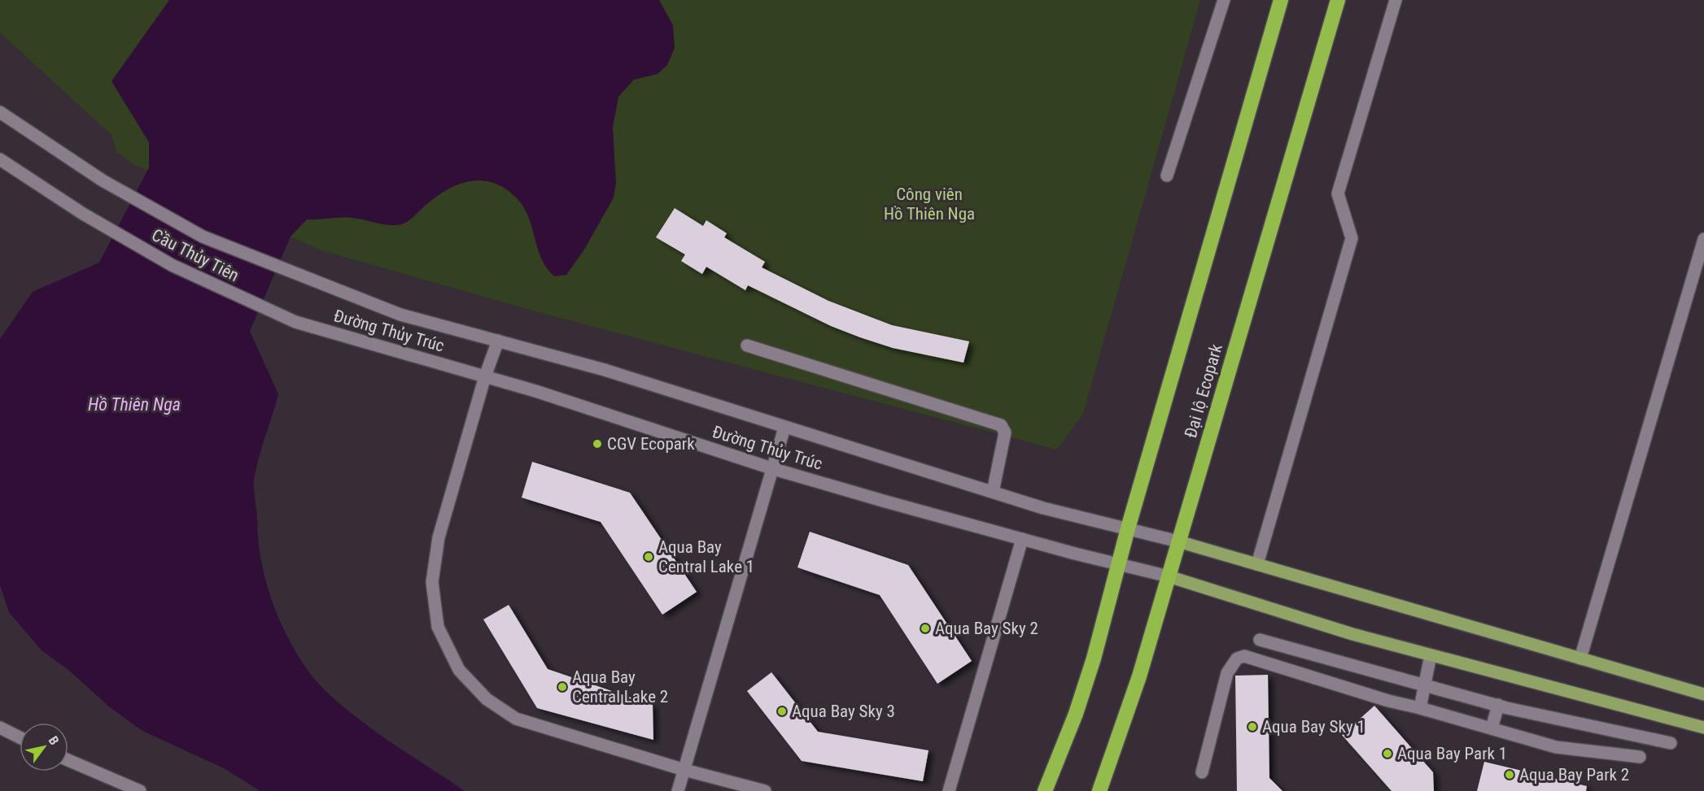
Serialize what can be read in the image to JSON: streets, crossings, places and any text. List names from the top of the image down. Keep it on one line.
{"streets":{"highway":["Đại lộ Ecopark"],"street":["Cầu Thủy Tiên","Đường Thủy Trúc"]},"crossings":[["Cầu Thủy Tiên","Đường Thủy Trúc"],["Đường Thủy Trúc","Đại lộ Ecopark"]],"water":["Hồ Thiên Nga"],"parks":["Công viên Hồ Thiên Nga"],"places":["CGV Ecopark","Aqua Bay Central Lake 1","Aqua Bay Sky 2","Aqua Bay Central Lake 2","Aqua Bay Sky 3","Aqua Bay Sky 1","Aqua Bay Park 1","Aqua Bay Park 2"],"north":"top right"}
